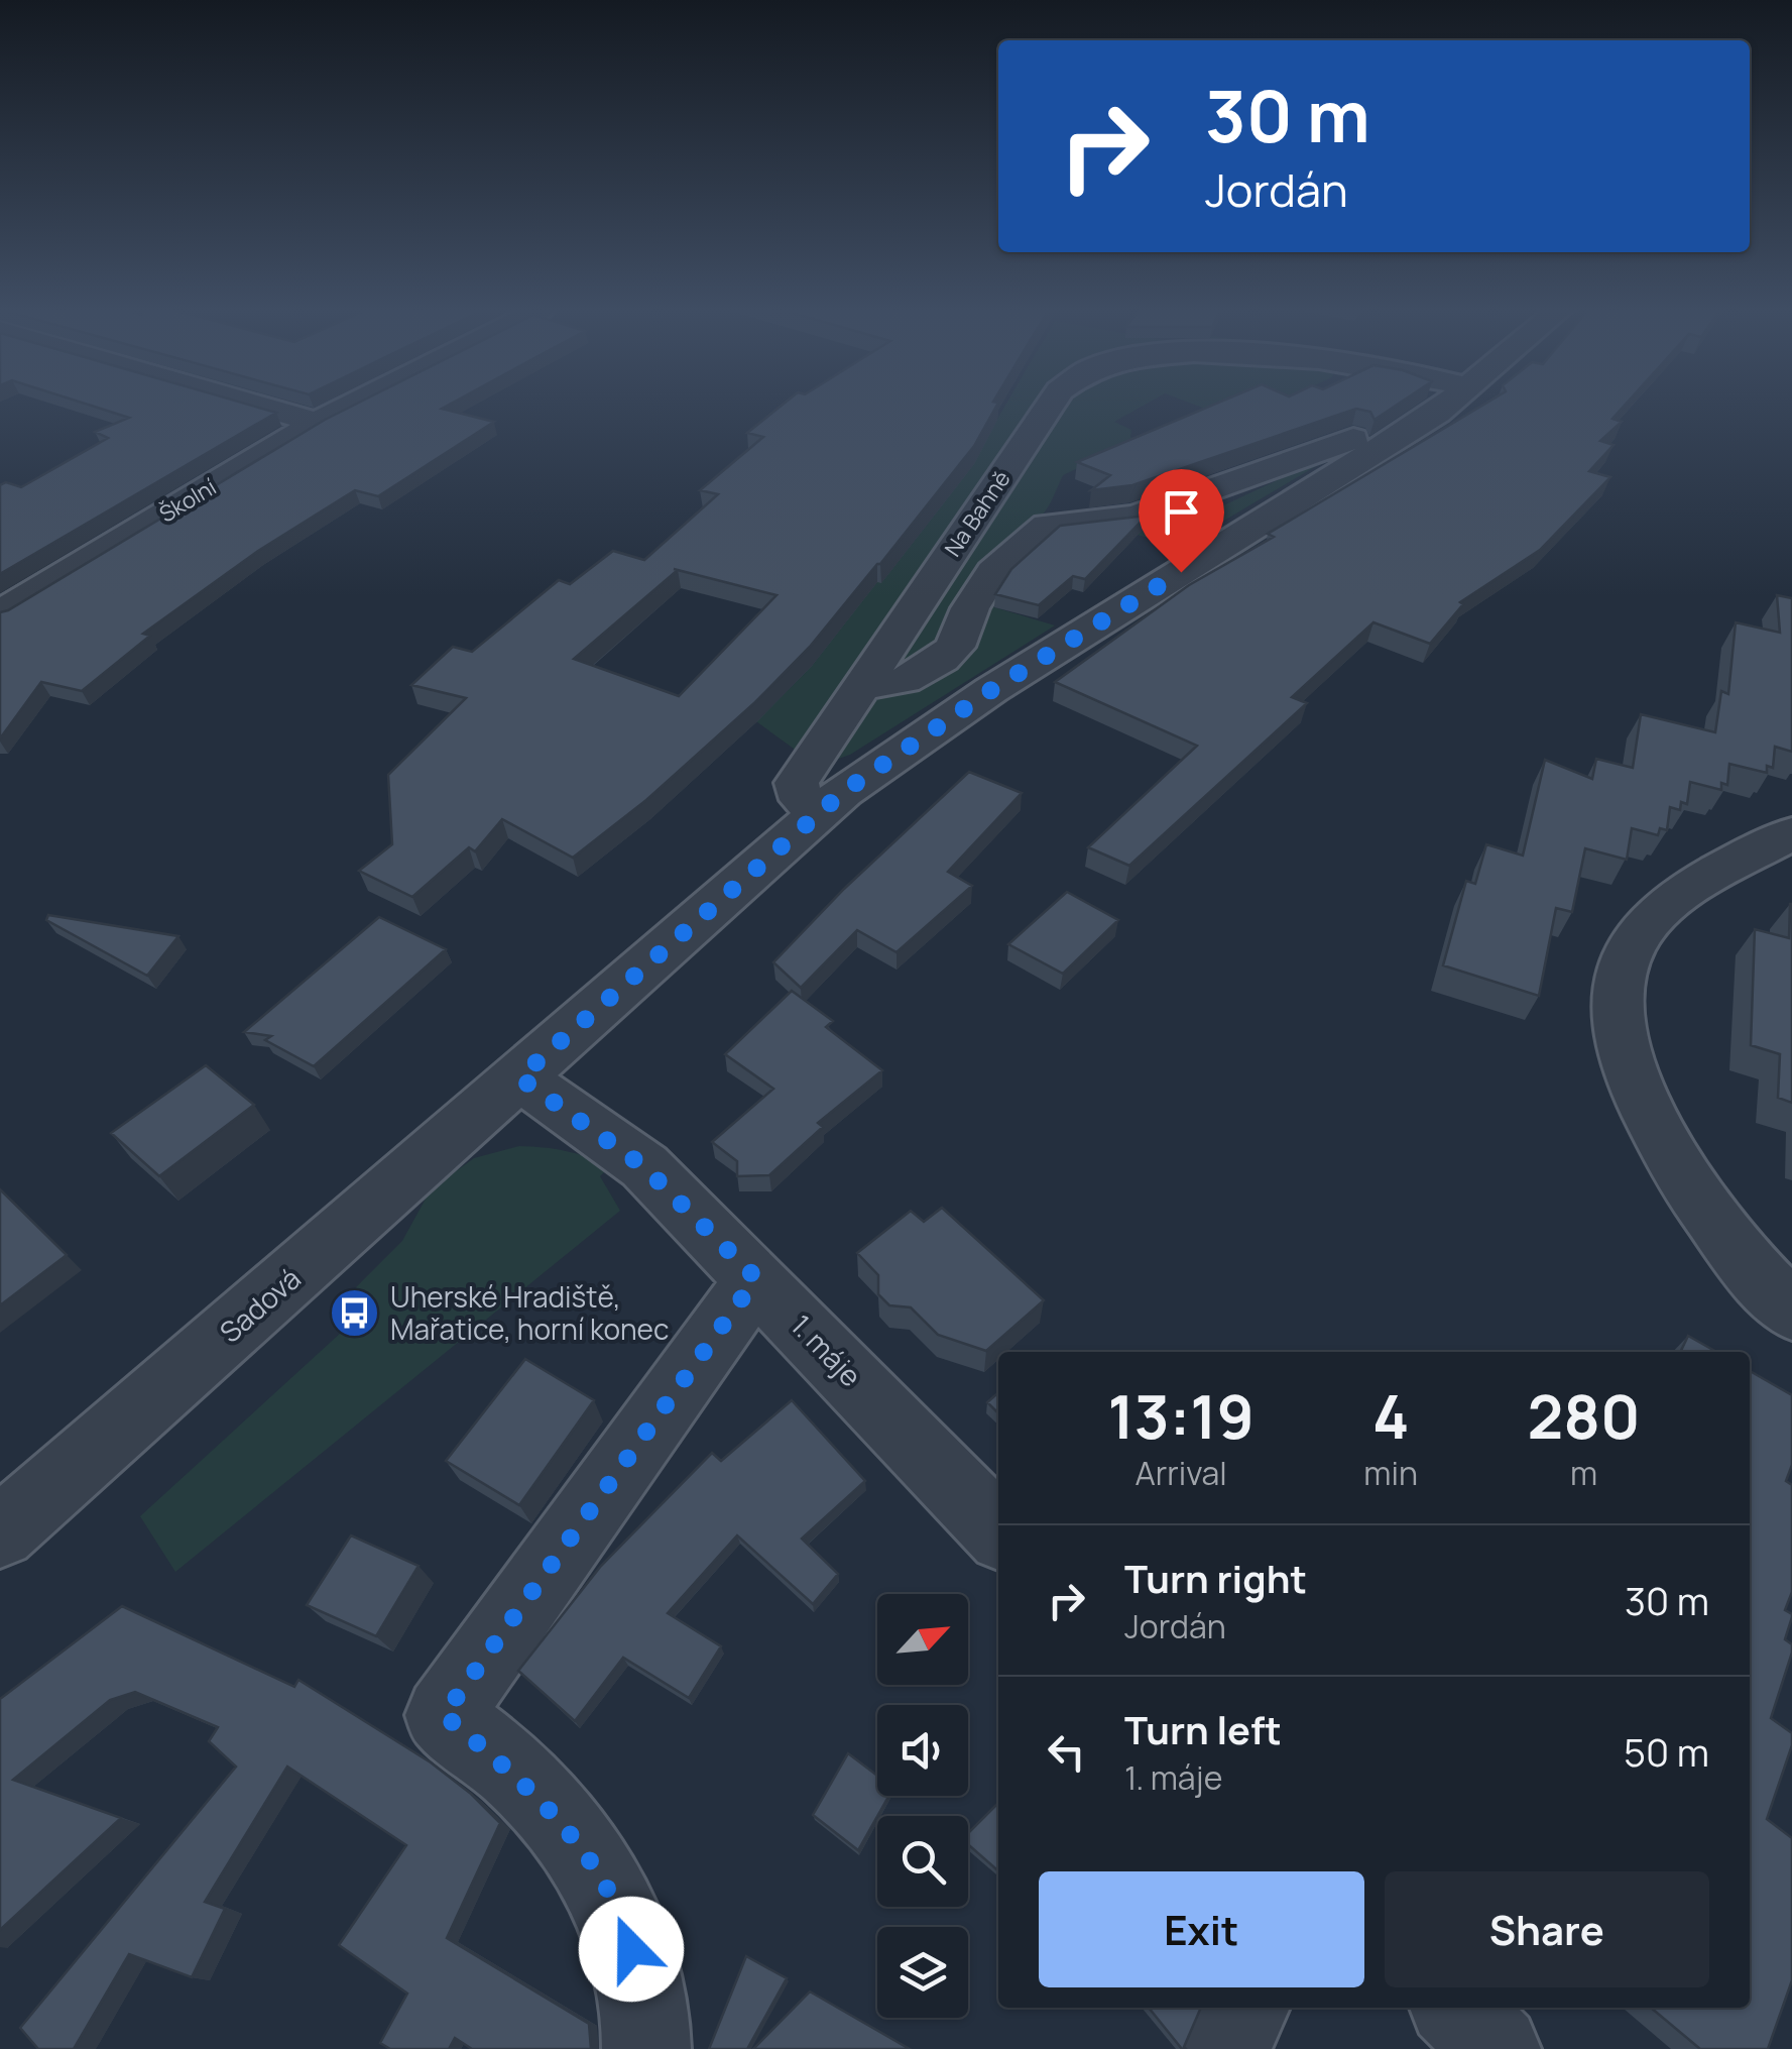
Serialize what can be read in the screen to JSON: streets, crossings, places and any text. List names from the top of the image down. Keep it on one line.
{"streets":{"street":["Školní","Na Bahně","Sadová","1. máje"]},"crossings":[["Sadová","1. máje"]],"places":{"bus stop":["Uherské Hradiště, Mařatice, horní konec"]},"north":"top right","page":{"turn":["30 m","Jordán"],"eta":["13:19","Arrival","4","min","280","m"],"list":[{"name":"Turn right","note":"Jordán","value":"30 m"},{"name":"Turn left","note":"1. máje","value":"50 m"}],"buttons":["Exit","Share"]}}
